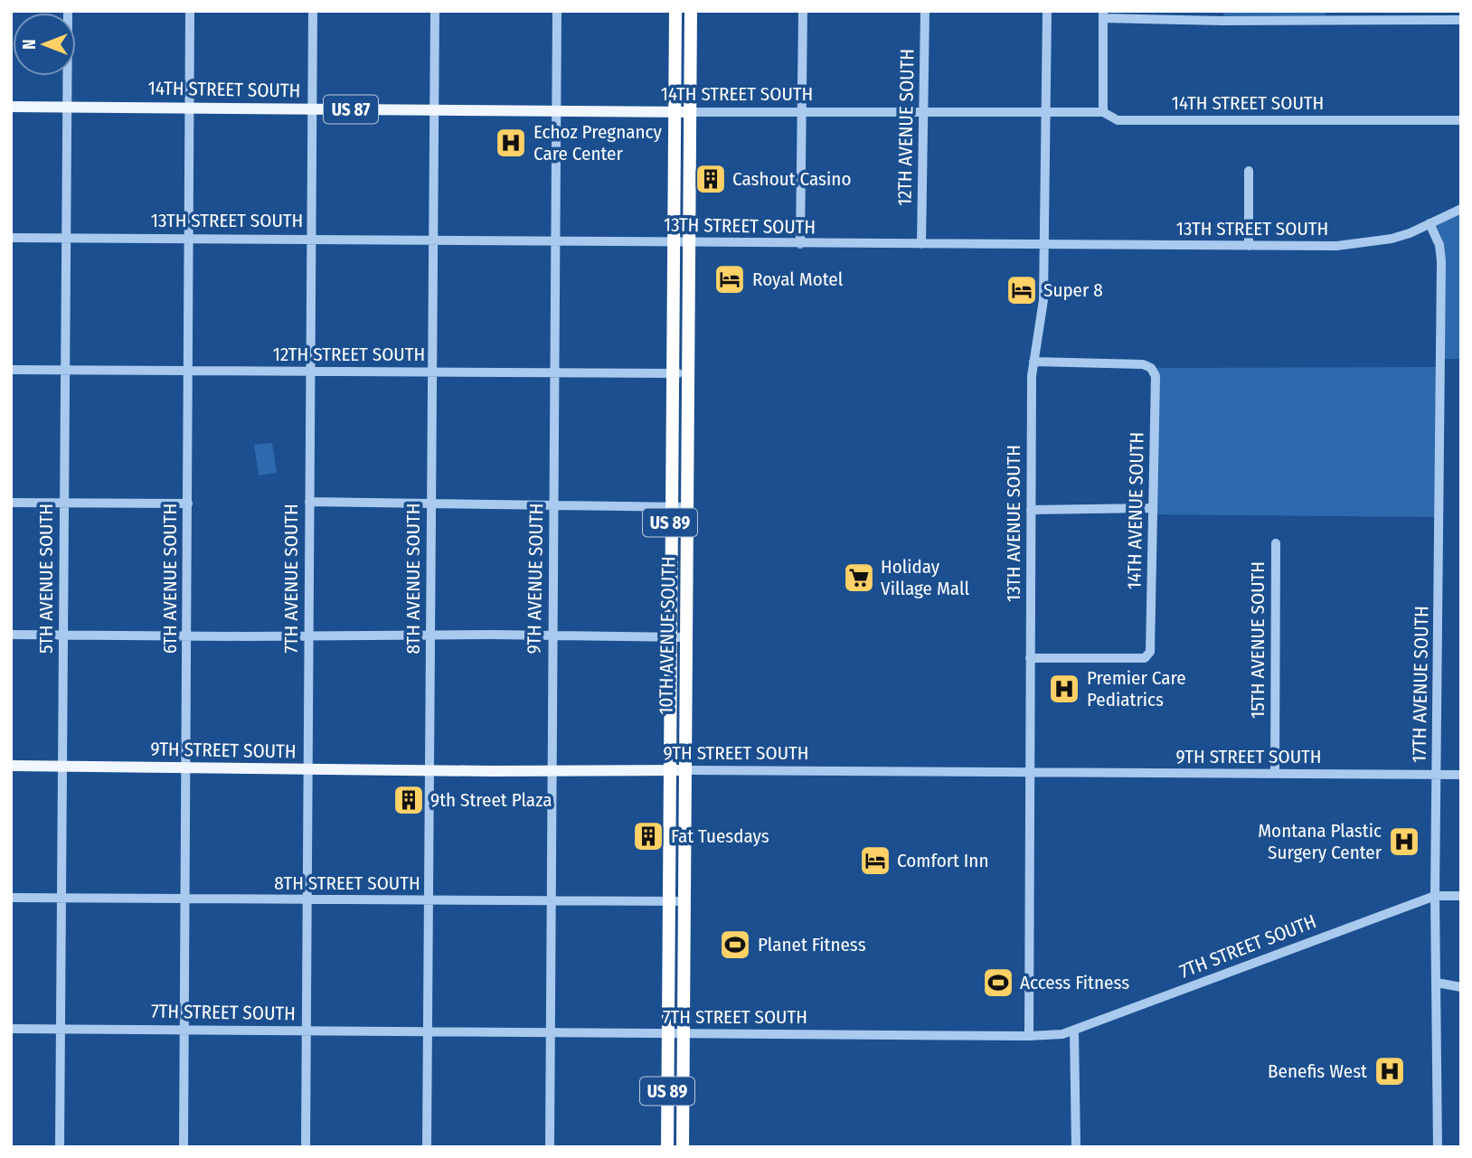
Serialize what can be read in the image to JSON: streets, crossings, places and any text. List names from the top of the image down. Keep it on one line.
{"streets":{"highway":["US 89","10TH AVENUE SOUTH"],"main road":["14TH STREET SOUTH","US 87","9TH STREET SOUTH"],"street":["12TH AVENUE SOUTH","13TH STREET SOUTH","12TH STREET SOUTH","14TH AVENUE SOUTH","13TH AVENUE SOUTH","5TH AVENUE SOUTH","6TH AVENUE SOUTH","7TH AVENUE SOUTH","8TH AVENUE SOUTH","9TH AVENUE SOUTH","15TH AVENUE SOUTH","17TH AVENUE SOUTH","8TH STREET SOUTH","7TH STREET SOUTH"]},"crossings":[["14TH STREET SOUTH","12TH AVENUE SOUTH"],["14TH STREET SOUTH","13TH AVENUE SOUTH"],["14TH STREET SOUTH","5TH AVENUE SOUTH"],["14TH STREET SOUTH","6TH AVENUE SOUTH"],["14TH STREET SOUTH","7TH AVENUE SOUTH"],["14TH STREET SOUTH","8TH AVENUE SOUTH"],["14TH STREET SOUTH","9TH AVENUE SOUTH"],["14TH STREET SOUTH","10TH AVENUE SOUTH"],["12TH AVENUE SOUTH","13TH STREET SOUTH"],["13TH STREET SOUTH","13TH AVENUE SOUTH"],["13TH STREET SOUTH","5TH AVENUE SOUTH"],["13TH STREET SOUTH","6TH AVENUE SOUTH"],["13TH STREET SOUTH","7TH AVENUE SOUTH"],["13TH STREET SOUTH","8TH AVENUE SOUTH"],["13TH STREET SOUTH","9TH AVENUE SOUTH"],["13TH STREET SOUTH","10TH AVENUE SOUTH"],["13TH STREET SOUTH","17TH AVENUE SOUTH"],["12TH STREET SOUTH","5TH AVENUE SOUTH"],["12TH STREET SOUTH","6TH AVENUE SOUTH"],["12TH STREET SOUTH","7TH AVENUE SOUTH"],["12TH STREET SOUTH","8TH AVENUE SOUTH"],["12TH STREET SOUTH","9TH AVENUE SOUTH"],["12TH STREET SOUTH","10TH AVENUE SOUTH"],["14TH AVENUE SOUTH","13TH AVENUE SOUTH"],["13TH AVENUE SOUTH","9TH STREET SOUTH"],["13TH AVENUE SOUTH","7TH STREET SOUTH"],["5TH AVENUE SOUTH","9TH STREET SOUTH"],["5TH AVENUE SOUTH","8TH STREET SOUTH"],["5TH AVENUE SOUTH","7TH STREET SOUTH"],["6TH AVENUE SOUTH","9TH STREET SOUTH"],["6TH AVENUE SOUTH","8TH STREET SOUTH"],["6TH AVENUE SOUTH","7TH STREET SOUTH"],["7TH AVENUE SOUTH","9TH STREET SOUTH"],["7TH AVENUE SOUTH","8TH STREET SOUTH"],["7TH AVENUE SOUTH","7TH STREET SOUTH"],["8TH AVENUE SOUTH","9TH STREET SOUTH"],["8TH AVENUE SOUTH","8TH STREET SOUTH"],["8TH AVENUE SOUTH","7TH STREET SOUTH"],["9TH AVENUE SOUTH","9TH STREET SOUTH"],["9TH AVENUE SOUTH","8TH STREET SOUTH"],["9TH AVENUE SOUTH","7TH STREET SOUTH"],["10TH AVENUE SOUTH","9TH STREET SOUTH"],["10TH AVENUE SOUTH","8TH STREET SOUTH"],["10TH AVENUE SOUTH","7TH STREET SOUTH"],["15TH AVENUE SOUTH","9TH STREET SOUTH"],["17TH AVENUE SOUTH","9TH STREET SOUTH"],["17TH AVENUE SOUTH","7TH STREET SOUTH"]],"places":{"hospital":["Echoz Pregnancy Care Center","Premier Care Pediatrics","Montana Plastic Surgery Center","Benefis West"],"building":["Cashout Casino","9th Street Plaza","Fat Tuesdays"],"hotel":["Royal Motel","Super 8","Comfort Inn"],"supermarket":["Holiday Village Mall"],"sports":["Planet Fitness","Access Fitness"]},"north":"left"}
